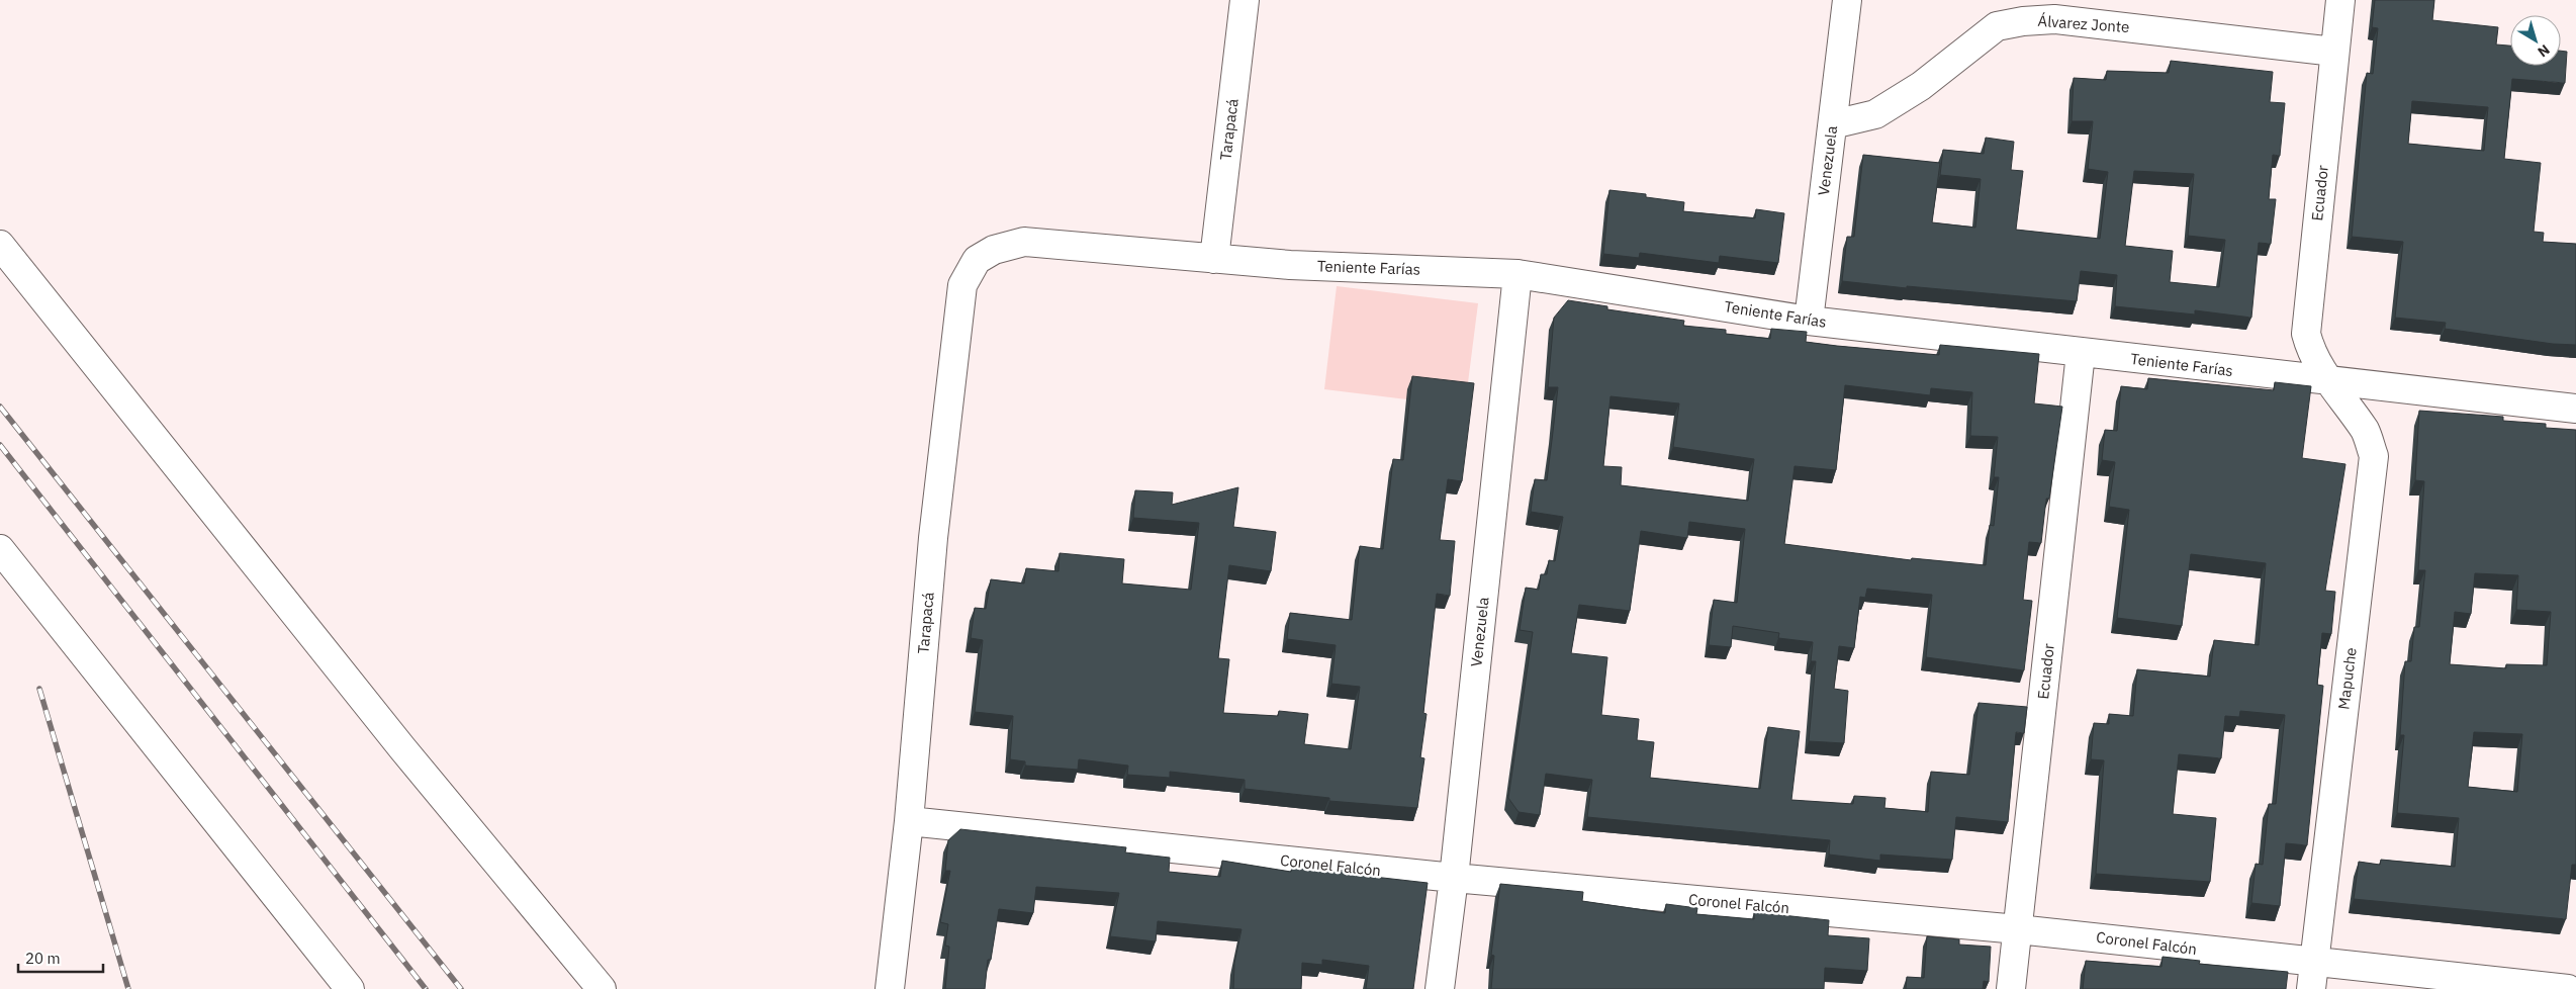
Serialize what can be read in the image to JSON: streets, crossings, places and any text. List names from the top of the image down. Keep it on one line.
{"streets":{"street":["Álvarez Jonte","Tarapacá","Venezuela","Ecuador","Teniente Farías","Mapuche","Coronel Falcón"]},"crossings":[["Álvarez Jonte","Venezuela"],["Álvarez Jonte","Ecuador"],["Tarapacá","Teniente Farías"],["Tarapacá","Coronel Falcón"],["Venezuela","Teniente Farías"],["Venezuela","Coronel Falcón"],["Ecuador","Teniente Farías"],["Ecuador","Mapuche"],["Ecuador","Coronel Falcón"],["Teniente Farías","Mapuche"],["Mapuche","Coronel Falcón"]],"scale_bar":"20 m","north":"bottom right"}
